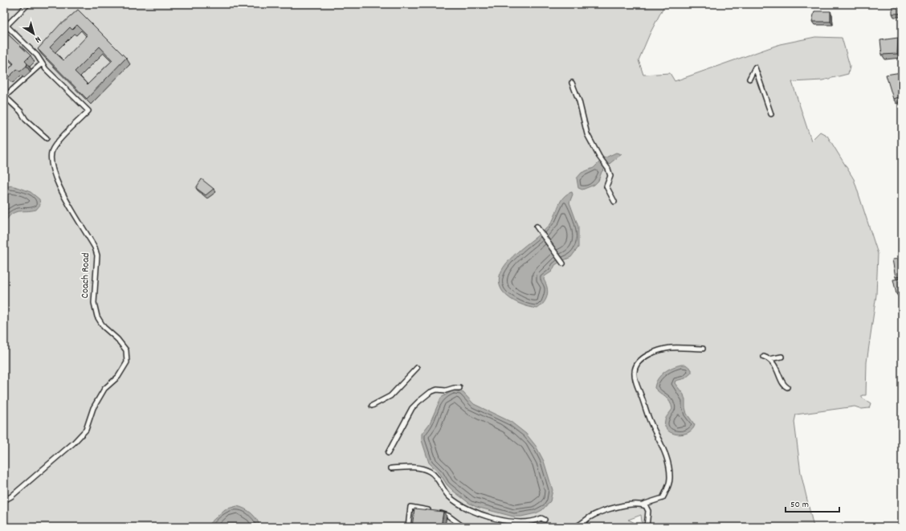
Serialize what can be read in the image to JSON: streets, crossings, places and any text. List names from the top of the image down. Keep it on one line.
{"streets":{"lane":["Coach Road"]},"scale_bar":"50 m","north":"bottom right"}
